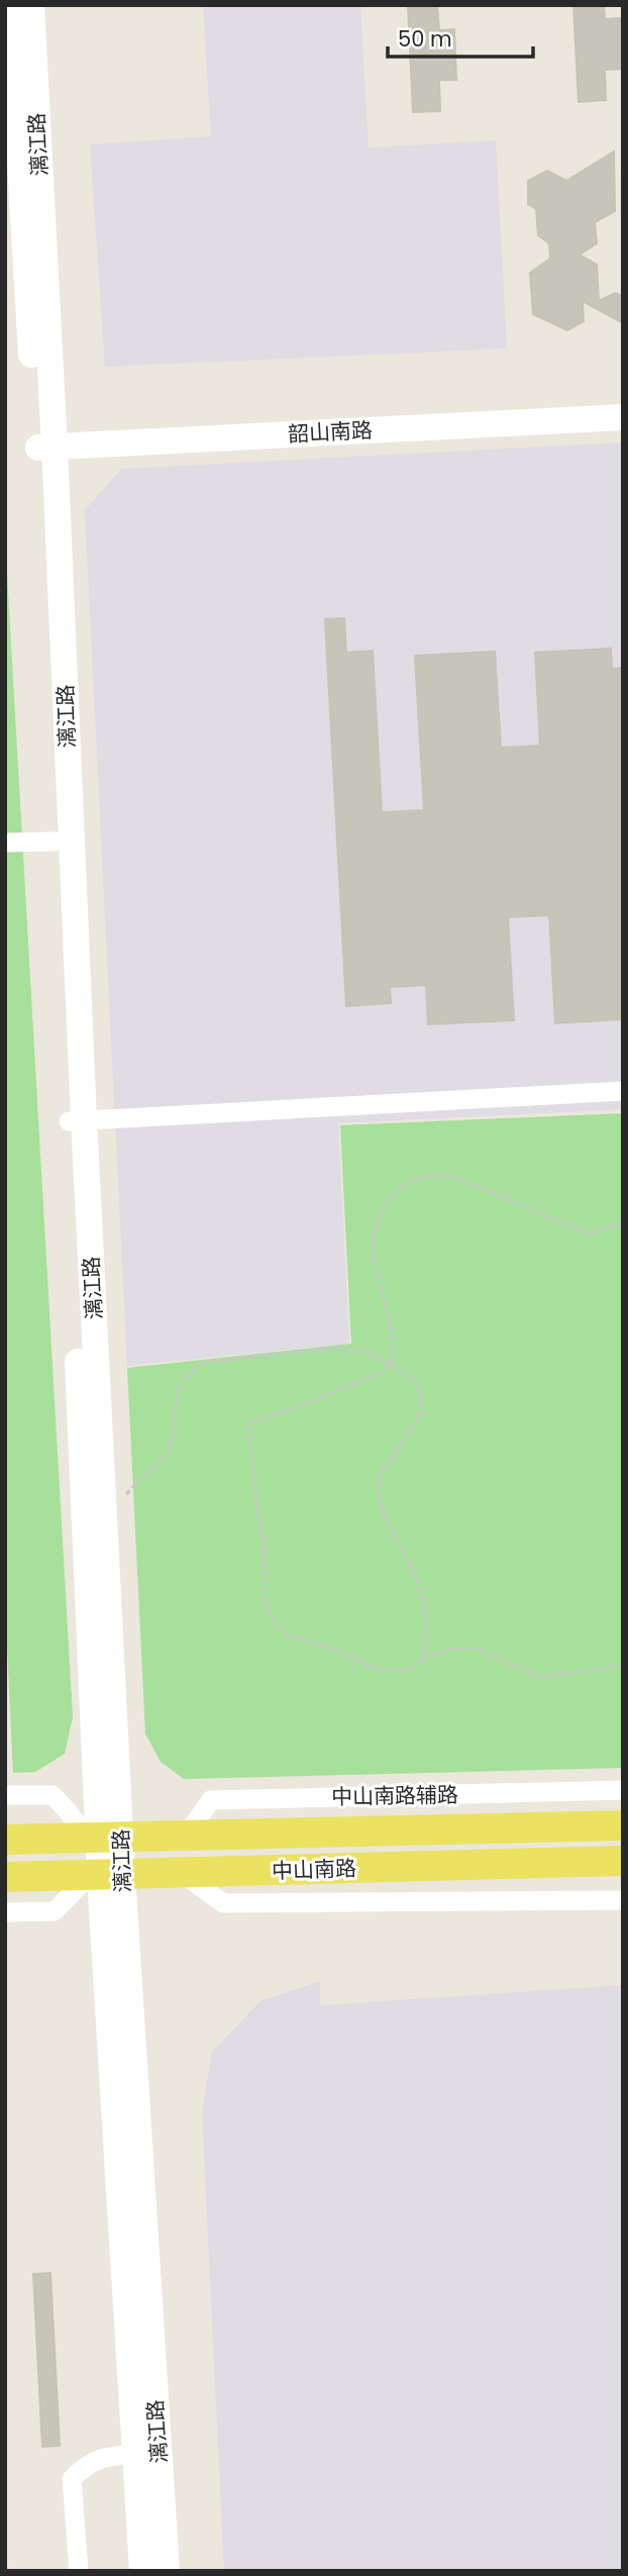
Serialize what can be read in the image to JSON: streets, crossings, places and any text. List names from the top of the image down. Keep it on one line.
{"streets":{"main road":["中山南路"],"street":["漓江路","韶山南路","中山南路辅路"]},"crossings":[["漓江路","韶山南路"],["漓江路","中山南路"],["中山南路辅路","中山南路"]],"scale_bar":"50 m"}
